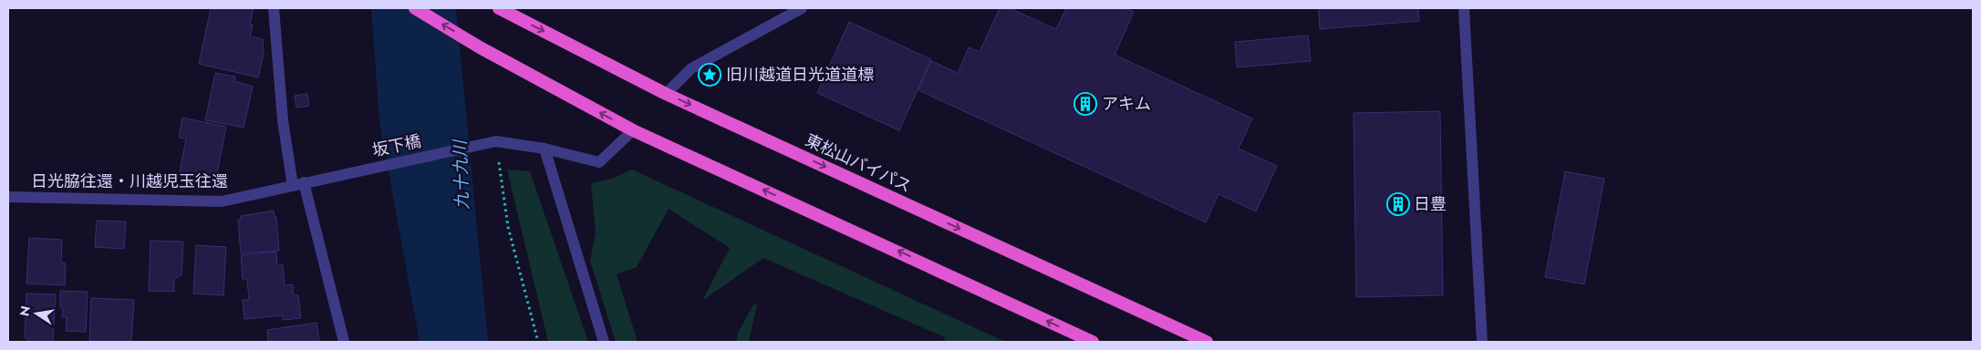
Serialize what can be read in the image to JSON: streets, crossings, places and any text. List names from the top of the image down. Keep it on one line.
{"streets":{"highway":["東松山バイパス"],"street":["坂下橋","日光脇往還・川越児玉往還"]},"crossings":[["坂下橋","日光脇往還・川越児玉往還"]],"water":["九十九川"],"places":{"place":["旧川越道日光道道標"],"building":["アキム","日豊"]},"north":"left"}
